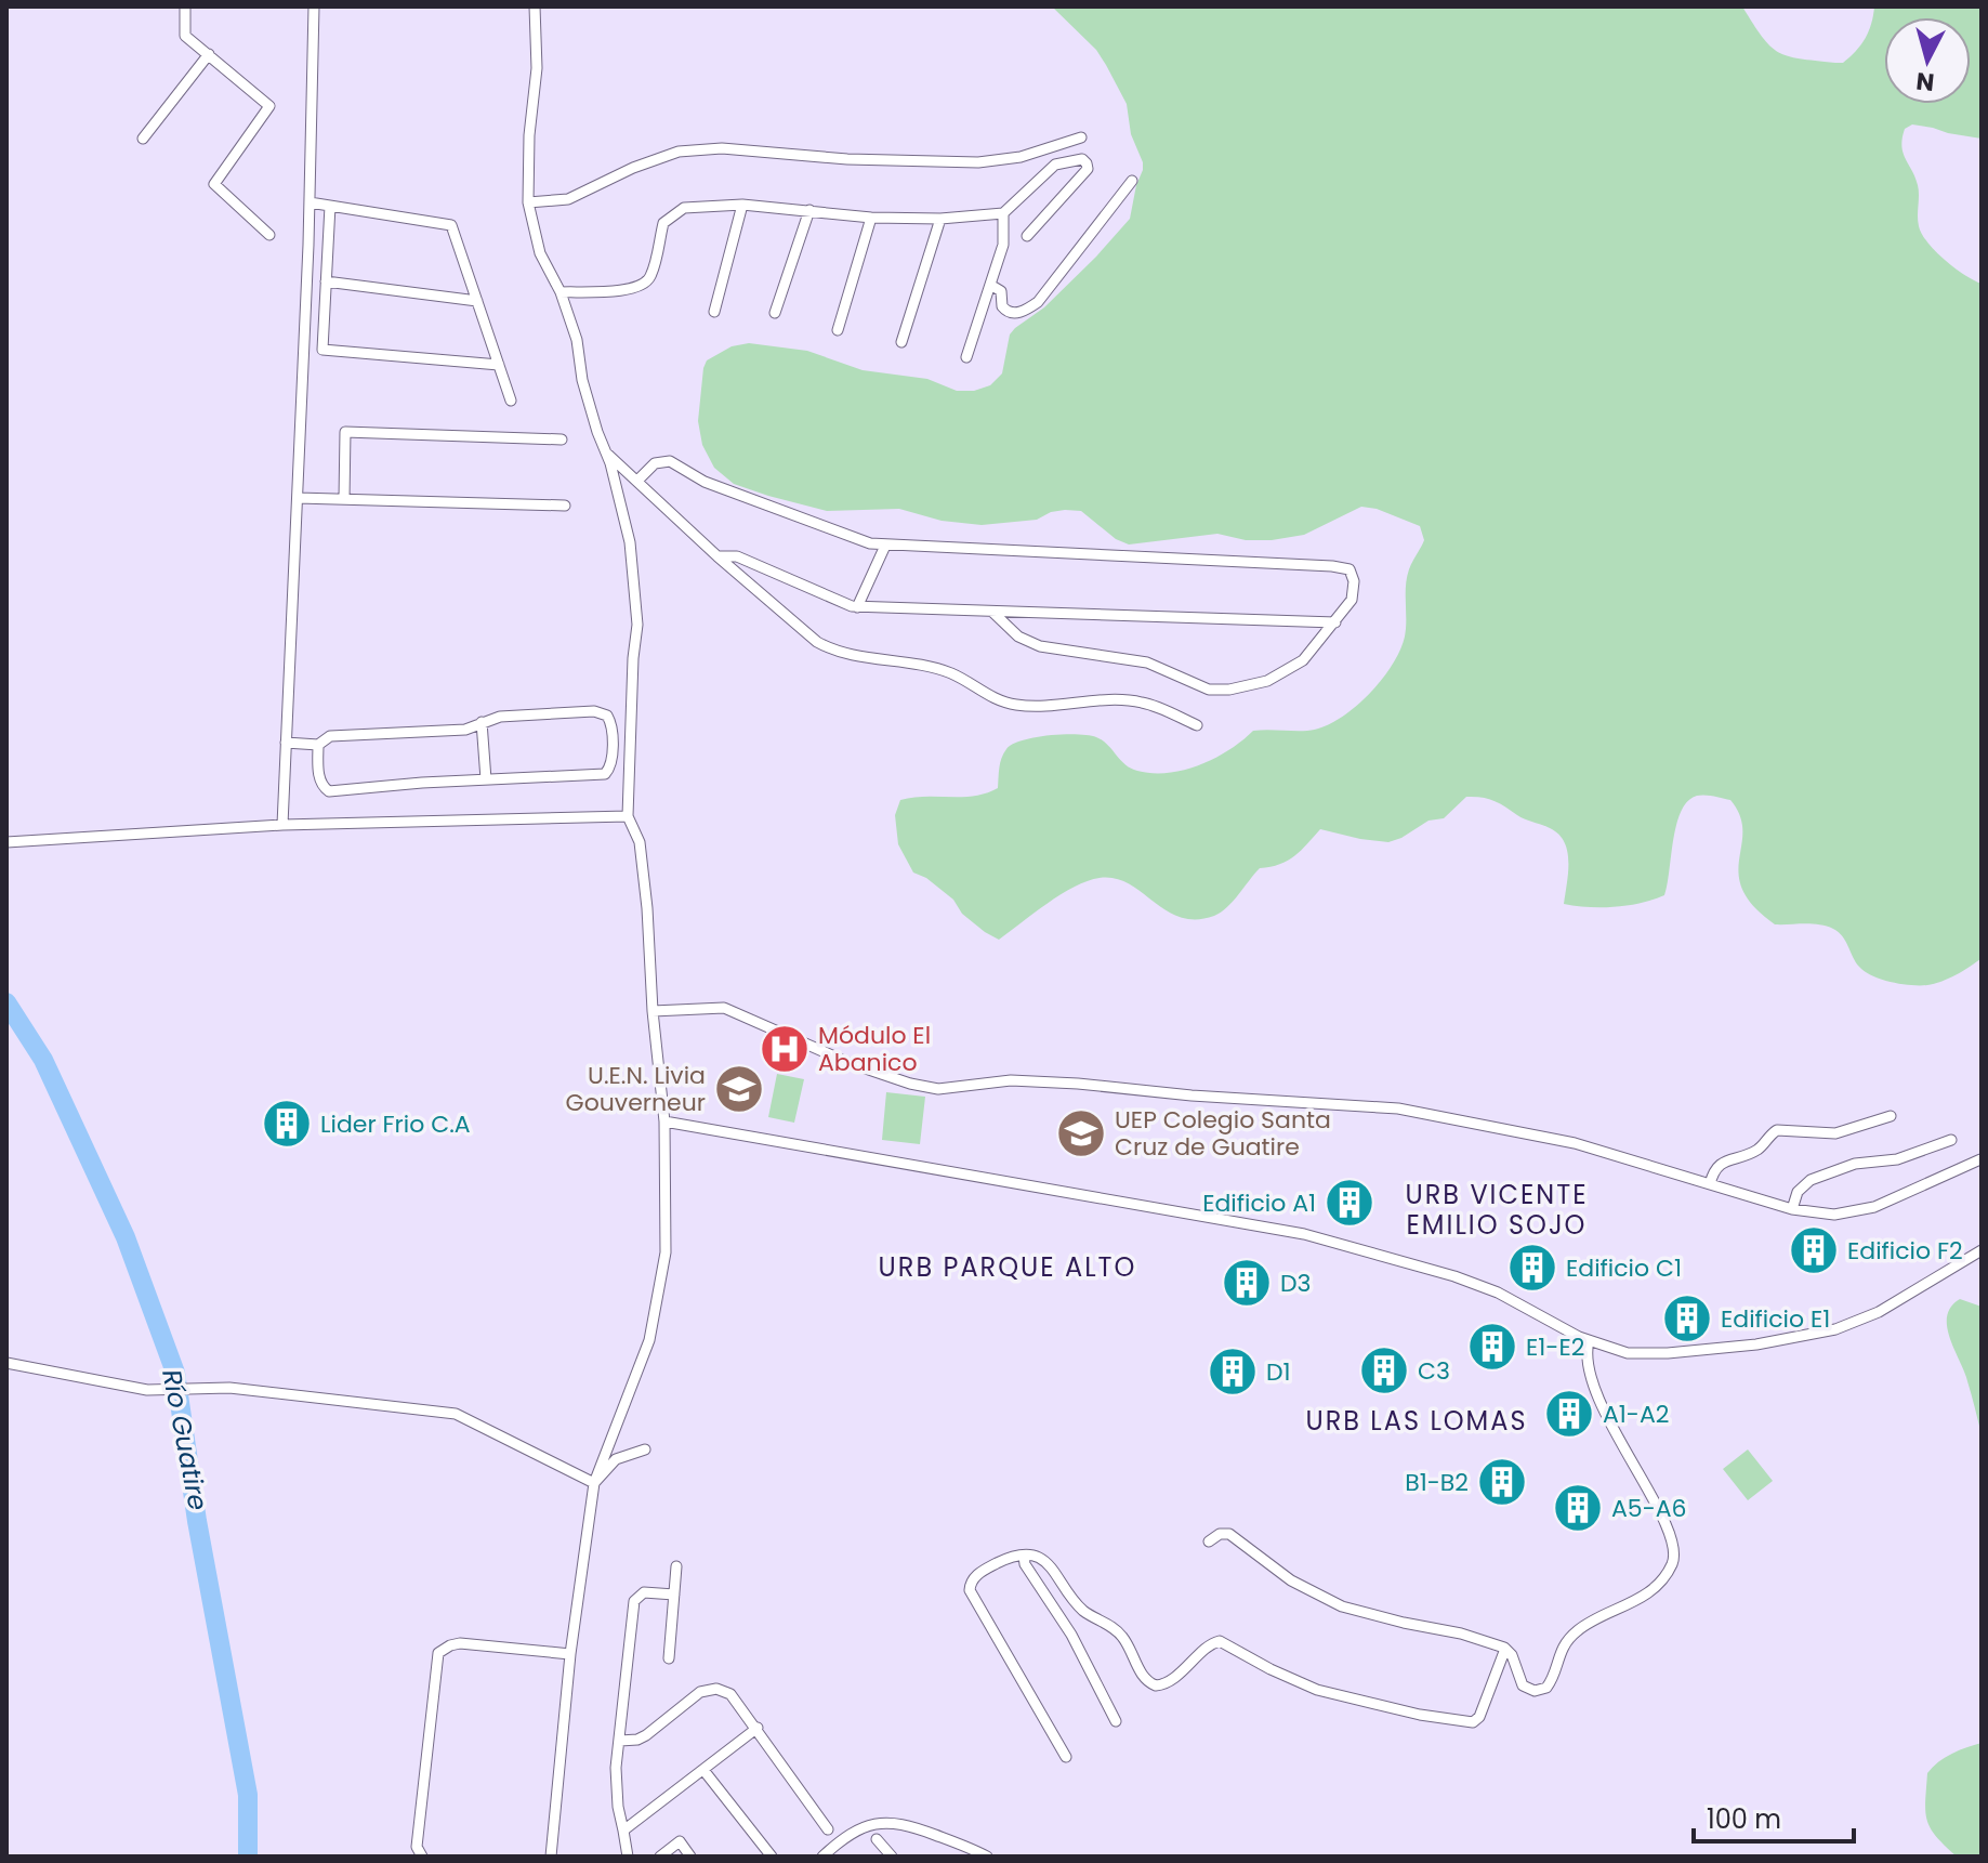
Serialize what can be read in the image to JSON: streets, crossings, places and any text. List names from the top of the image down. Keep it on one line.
{"districts":["URB VICENTE EMILIO SOJO","URB PARQUE ALTO","URB LAS LOMAS"],"water":["Río Guatire"],"places":{"hospital":["Módulo El Abanico"],"school or university":["U.E.N. Livia Gouverneur","UEP Colegio Santa Cruz de Guatire"],"building":["Lider Frio C.A","Edificio A1","Edificio F2","Edificio C1","D3","Edificio E1","E1-E2","C3","D1","A1-A2","B1-B2","A5-A6"]},"scale_bar":"100 m","north":"bottom"}
